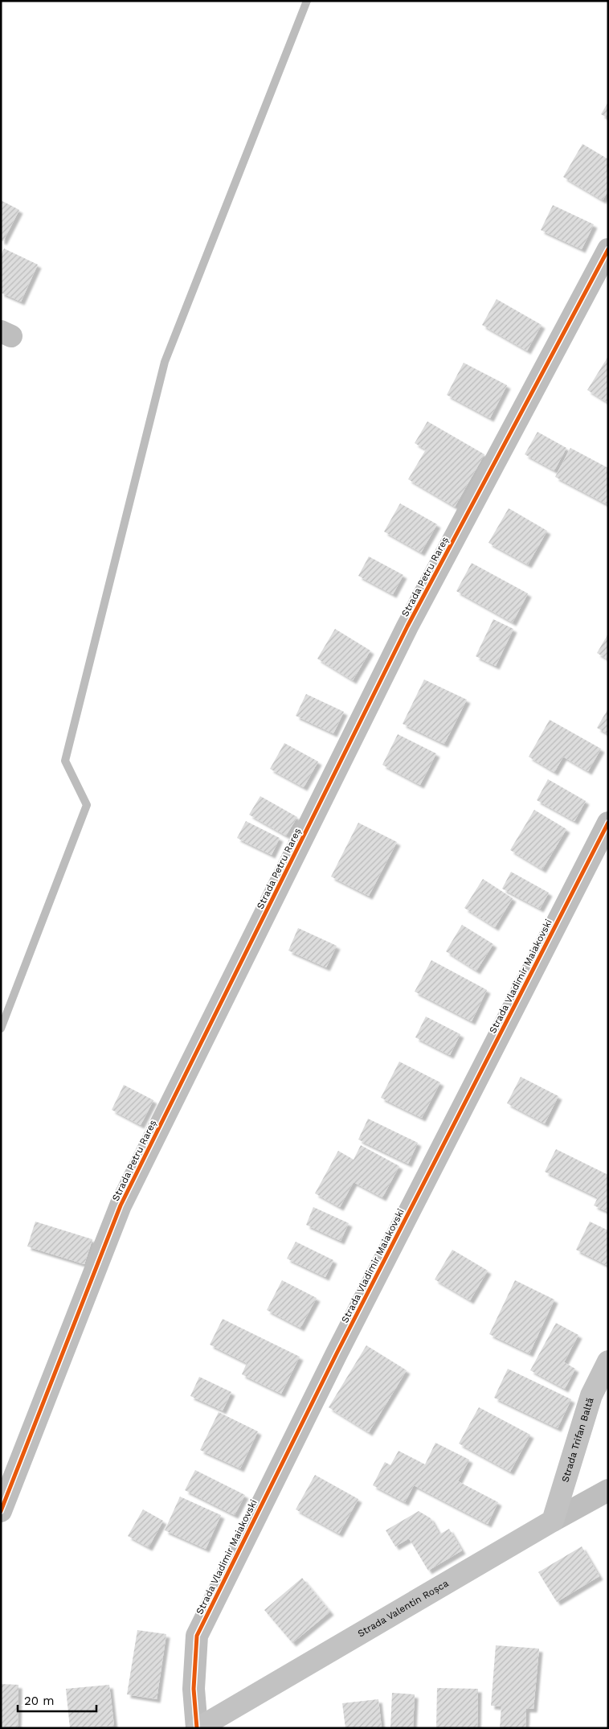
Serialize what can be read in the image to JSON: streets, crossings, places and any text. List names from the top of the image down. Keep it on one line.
{"streets":{"main road":["Strada Trifan Baltă","Strada Valentin Roșca"],"street":["Strada Petru Rareș","Strada Vladimir Maiakovski"]},"crossings":[["Strada Vladimir Maiakovski","Strada Valentin Roșca"],["Strada Trifan Baltă","Strada Valentin Roșca"]],"scale_bar":"20 m"}
